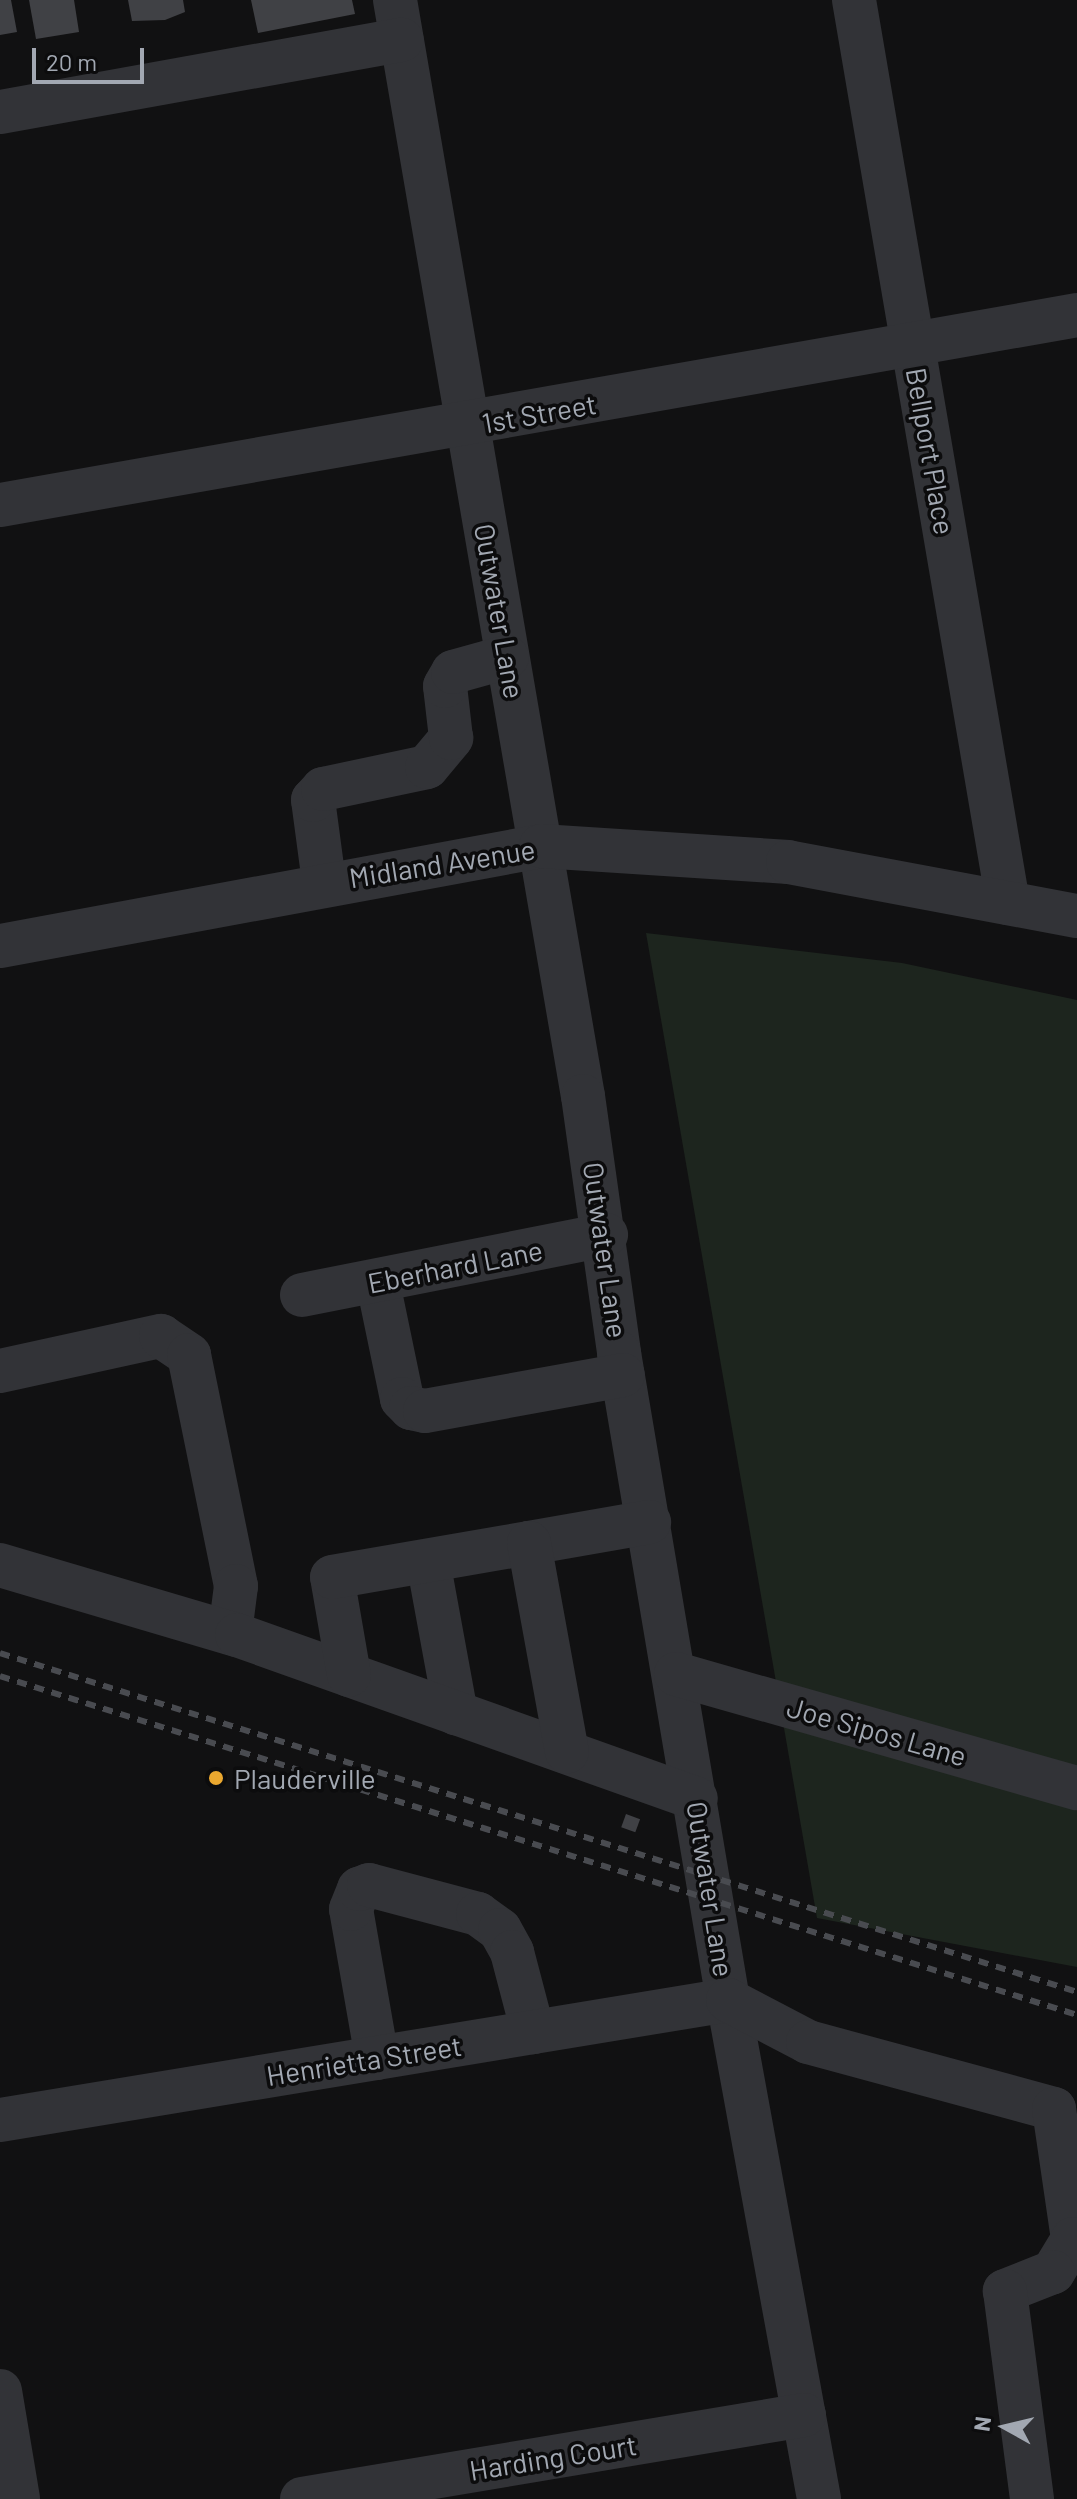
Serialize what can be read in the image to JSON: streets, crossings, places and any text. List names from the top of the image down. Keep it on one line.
{"streets":{"street":["1st Street","Bellport Place","Outwater Lane","Midland Avenue","Eberhard Lane","Joe Sipos Lane","Henrietta Street","Harding Court"]},"crossings":[["1st Street","Bellport Place"],["1st Street","Outwater Lane"],["Bellport Place","Midland Avenue"],["Outwater Lane","Midland Avenue"],["Outwater Lane","Eberhard Lane"],["Outwater Lane","Joe Sipos Lane"],["Outwater Lane","Henrietta Street"],["Outwater Lane","Harding Court"]],"places":["Plauderville"],"scale_bar":"20 m","north":"left"}
